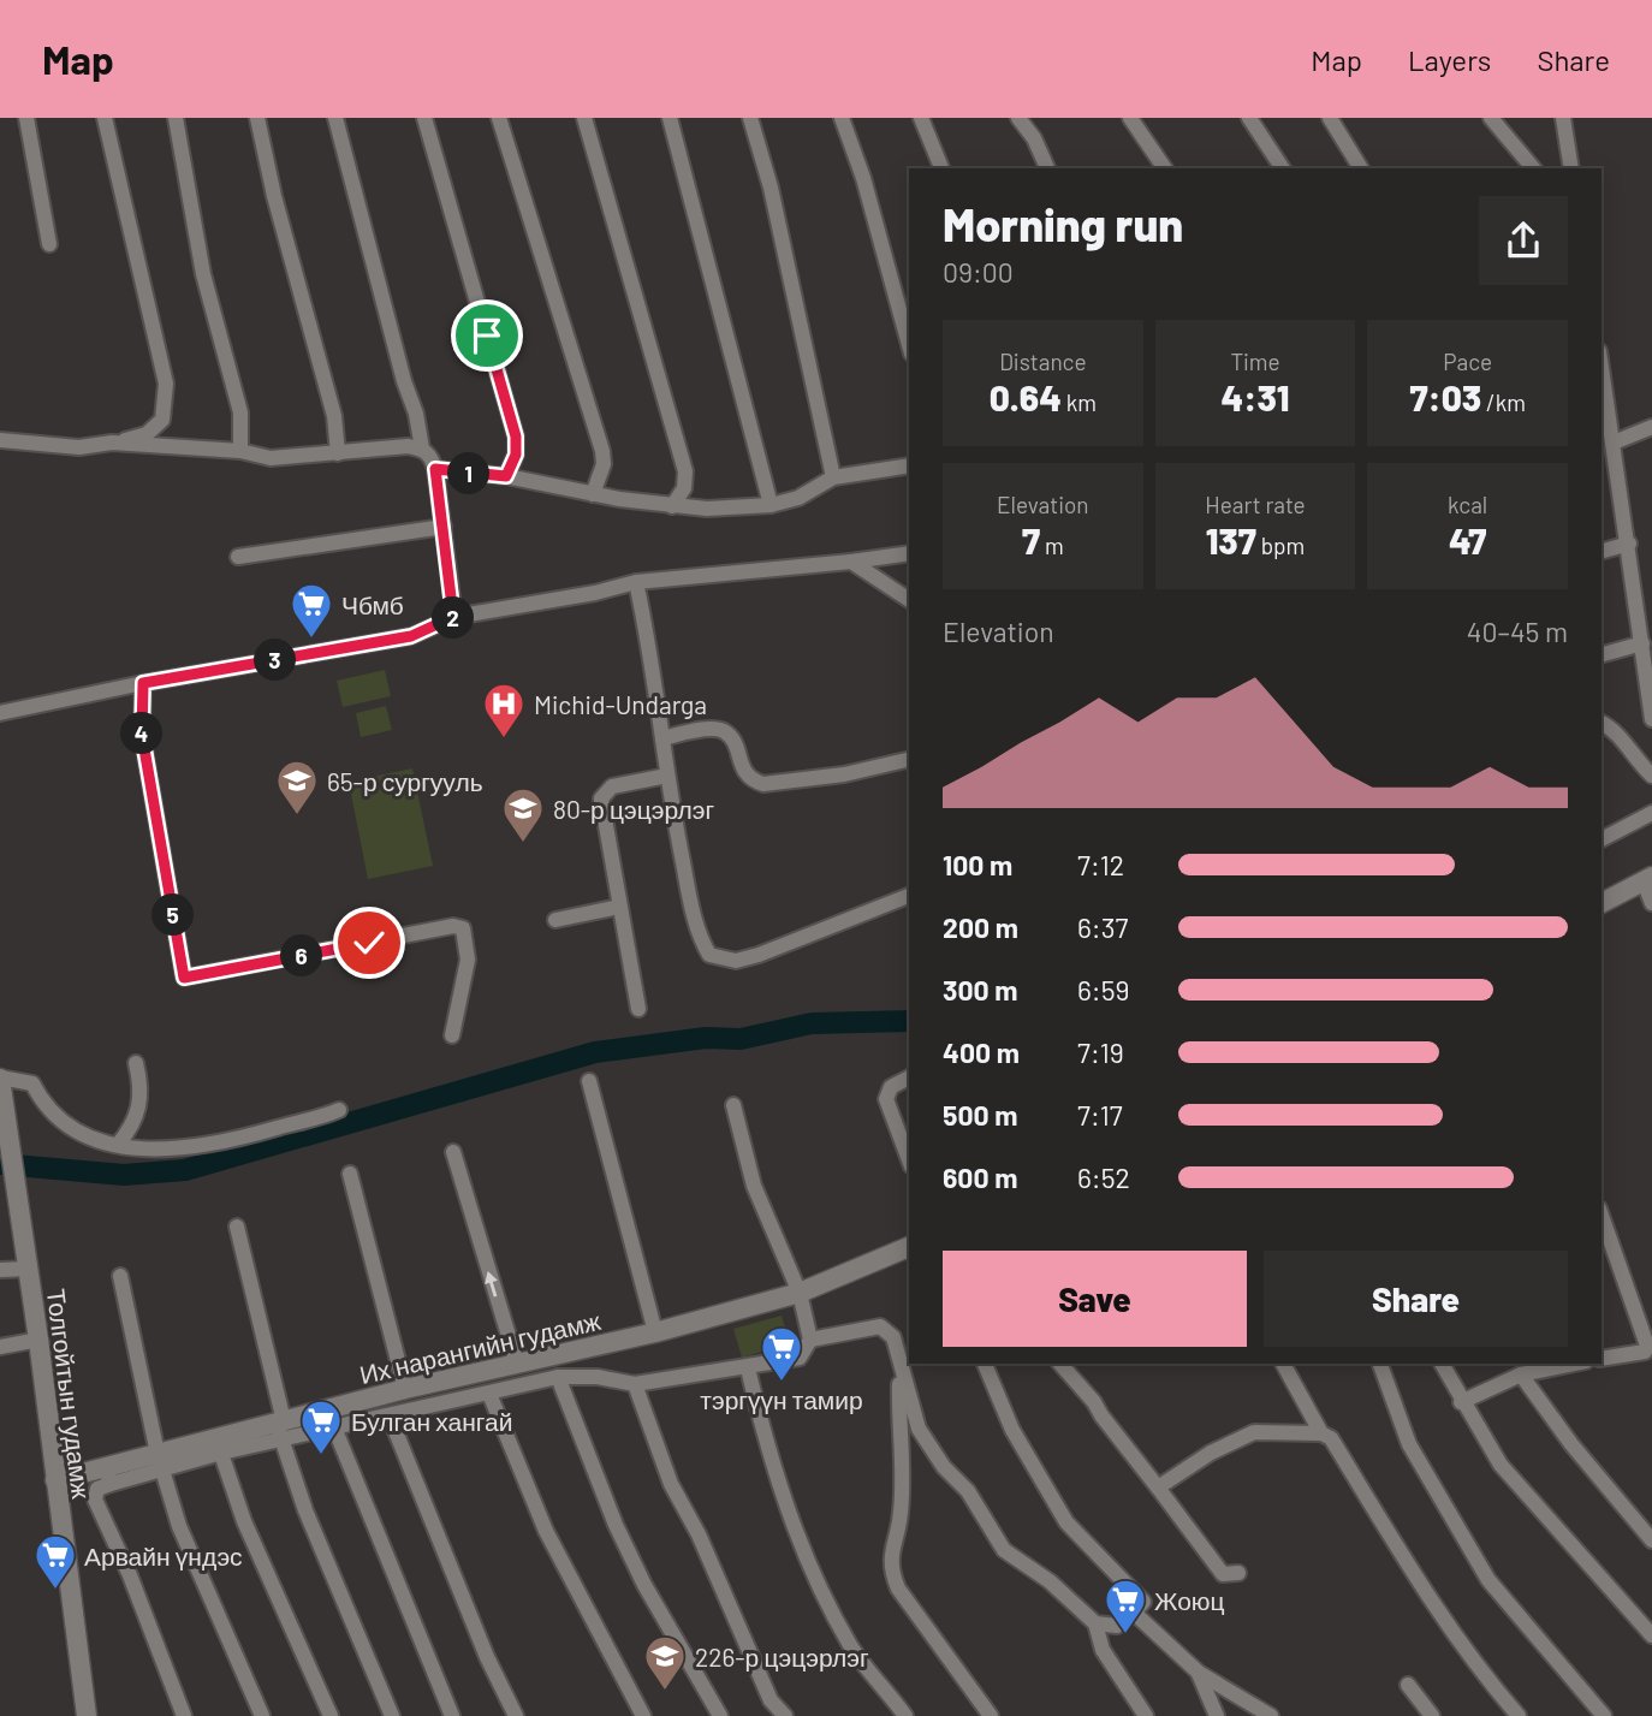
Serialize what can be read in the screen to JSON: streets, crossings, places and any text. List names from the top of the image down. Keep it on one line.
{"streets":{"main road":["Их нарангийн гудамж","Толгойтын гудамж"]},"crossings":[["Их нарангийн гудамж","Толгойтын гудамж"]],"places":{"supermarket":["Чбмб","тэргүүн тамир","Булган хангай","Арвайн үндэс","Жоюц"],"hospital":["Michid-Undarga"],"school or university":["65-р сургууль","80-р цэцэрлэг","226-р цэцэрлэг"]},"page":{"header":"Map","nav":["Map","Layers","Share"],"heading":["Morning run","09:00"],"stats":[["Distance","0.64 km"],["Time","4:31"],["Pace","7:03 /km"],["Elevation","7 m"],["Heart rate","137 bpm"],["kcal","47"]],"pins":["1","2","3","4","5","6"],"chart":["Elevation","40–45 m"],"list":[{"name":"100 m","note":"7:12"},{"name":"200 m","note":"6:37"},{"name":"300 m","note":"6:59"},{"name":"400 m","note":"7:19"},{"name":"500 m","note":"7:17"},{"name":"600 m","note":"6:52"}],"buttons":["Save","Share"]}}
